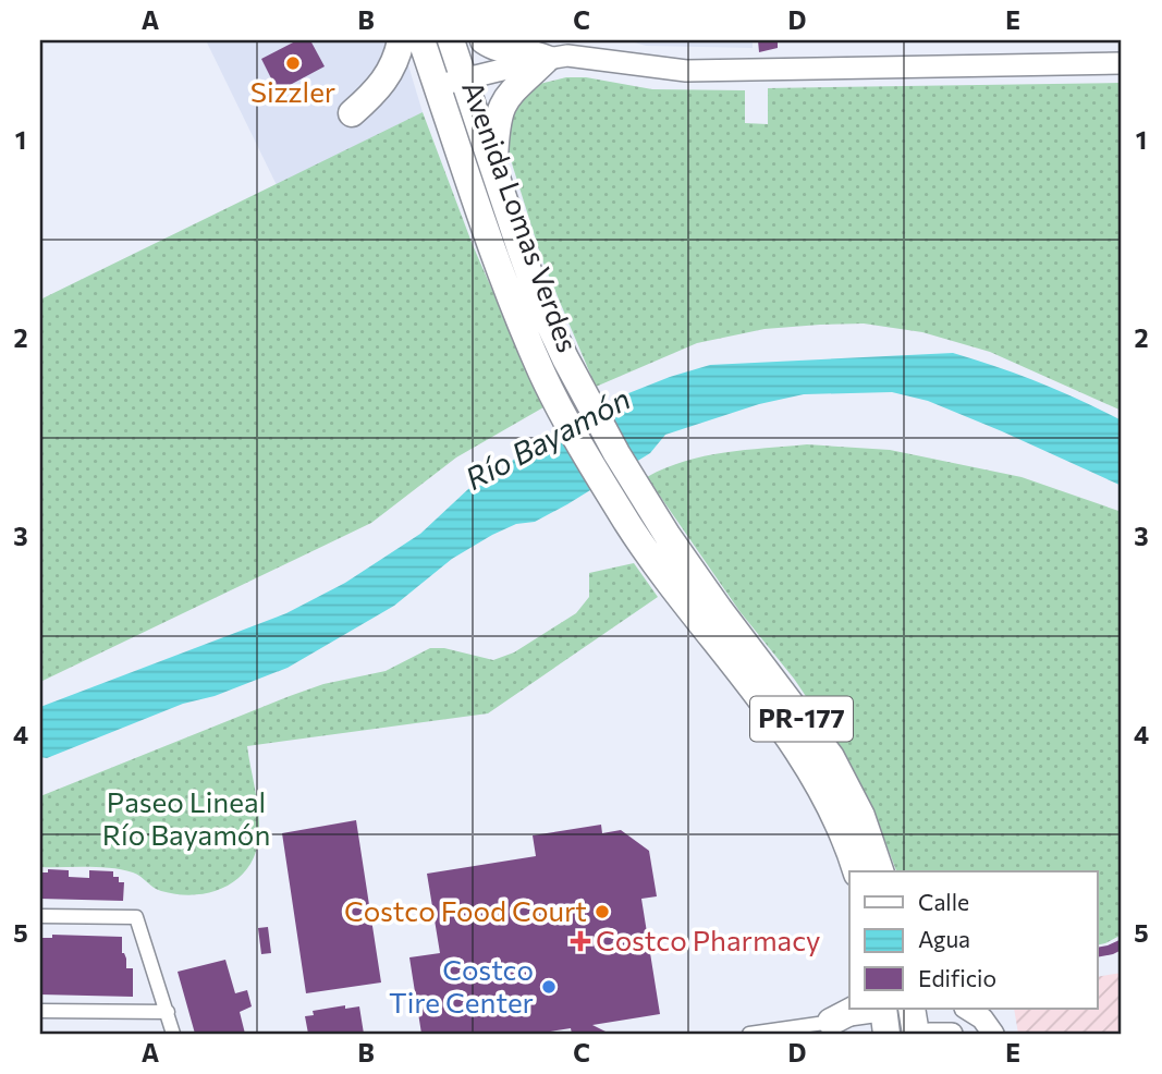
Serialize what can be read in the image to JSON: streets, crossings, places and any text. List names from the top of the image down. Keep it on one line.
{"streets":{"highway":["Avenida Lomas Verdes","PR-177"]},"water":["Río Bayamón"],"parks":["Paseo Lineal Río Bayamón"],"places":{"other":["Sizzler","Costco Food Court","Costco Tire Center"],"health":["Costco Pharmacy"]},"legend":["Calle","Agua","Edificio"],"grid":{"columns":["A","B","C","D","E"],"rows":["1","2","3","4","5"]}}
